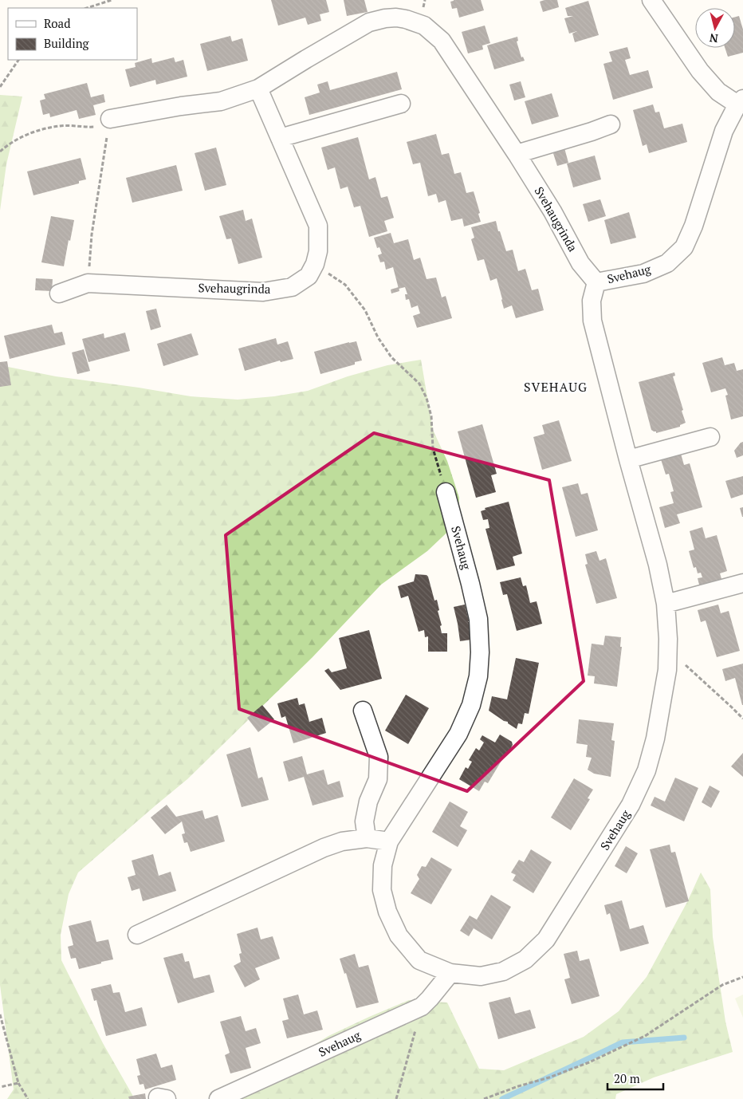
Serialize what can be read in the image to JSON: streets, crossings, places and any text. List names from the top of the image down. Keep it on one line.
{"streets":{"street":["Svehaugrinda","Svehaug"]},"crossings":[["Svehaugrinda","Svehaug"]],"districts":["SVEHAUG"],"legend":["Road","Building"],"scale_bar":"20 m","north":"bottom"}
